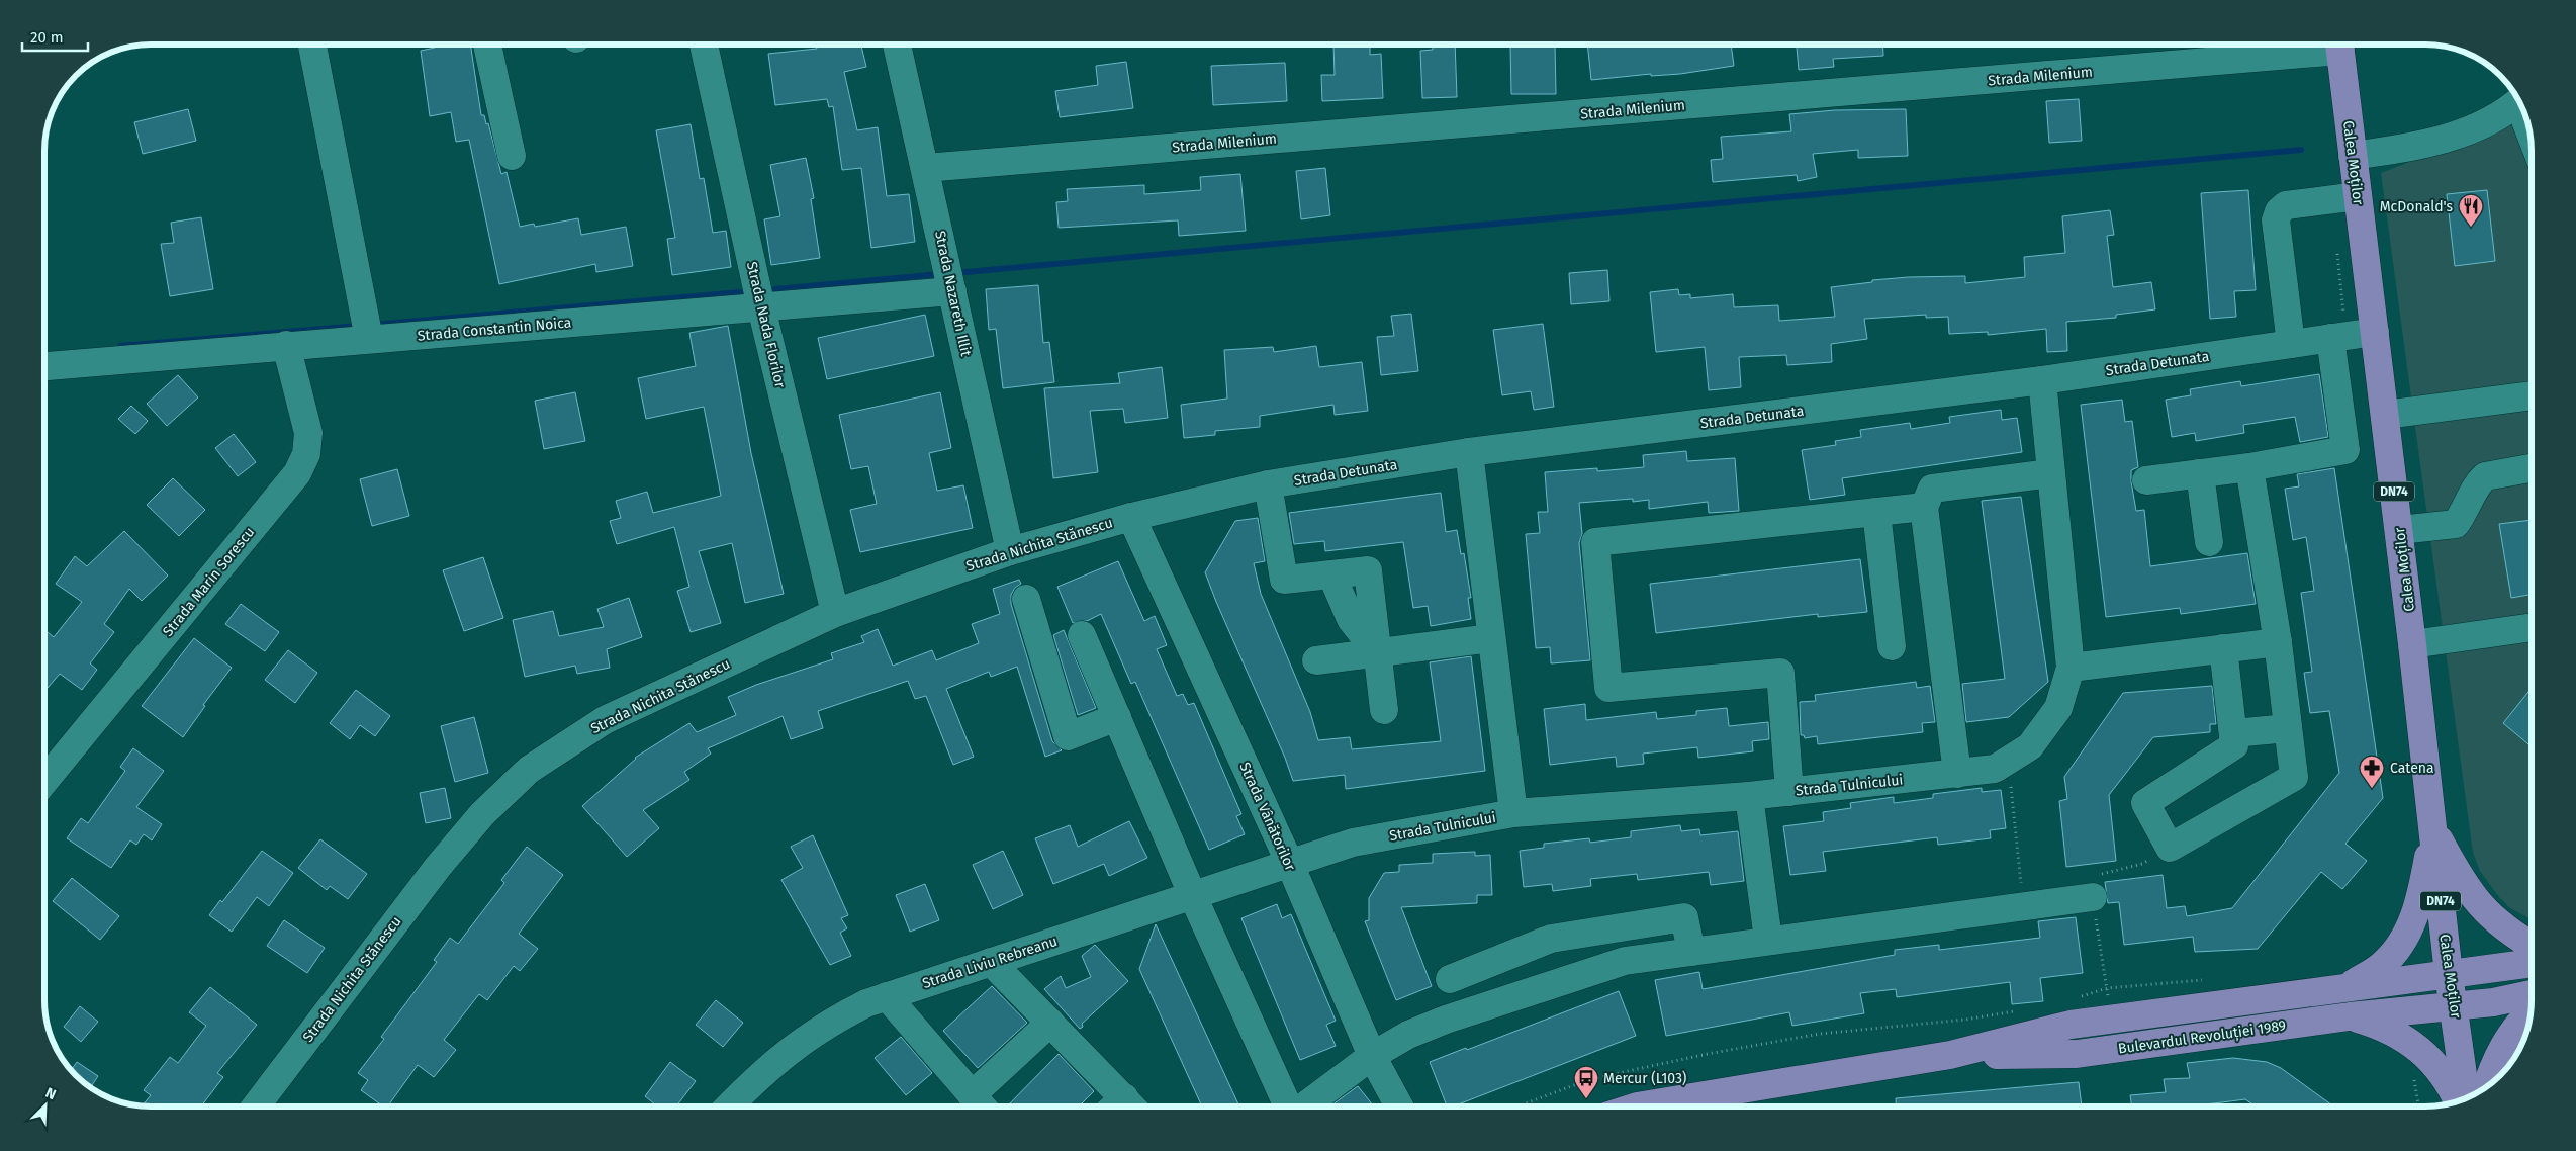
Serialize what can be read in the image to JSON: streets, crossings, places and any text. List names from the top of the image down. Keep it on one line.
{"streets":{"main road":["Calea Moților","DN74","Bulevardul Revoluției 1989"],"street":["Strada Milenium","Strada Nazareth Illit","Strada Nada Florilor","Strada Constantin Noica","Strada Detunata","Strada Nichita Stănescu","Strada Marin Sorescu","Strada Tulnicului","Strada Vânătorilor","Strada Liviu Rebreanu"]},"crossings":[["Strada Milenium","Strada Nazareth Illit"],["Calea Moților","Strada Detunata"],["Calea Moților","Bulevardul Revoluției 1989"],["Strada Nazareth Illit","Strada Constantin Noica"],["Strada Nazareth Illit","Strada Nichita Stănescu"],["Strada Nada Florilor","Strada Constantin Noica"],["Strada Nada Florilor","Strada Nichita Stănescu"],["Strada Constantin Noica","Strada Marin Sorescu"],["Strada Detunata","Strada Nichita Stănescu"],["Strada Detunata","Strada Tulnicului"],["Strada Detunata","Strada Vânătorilor"],["Strada Nichita Stănescu","Strada Vânătorilor"],["Strada Tulnicului","Strada Vânătorilor"],["Strada Tulnicului","Strada Liviu Rebreanu"],["Strada Vânătorilor","Strada Liviu Rebreanu"]],"places":{"restaurant":["McDonald's"],"pharmacy":["Catena"],"bus stop":["Mercur (L103)"]},"scale_bar":"20 m","north":"top right"}
